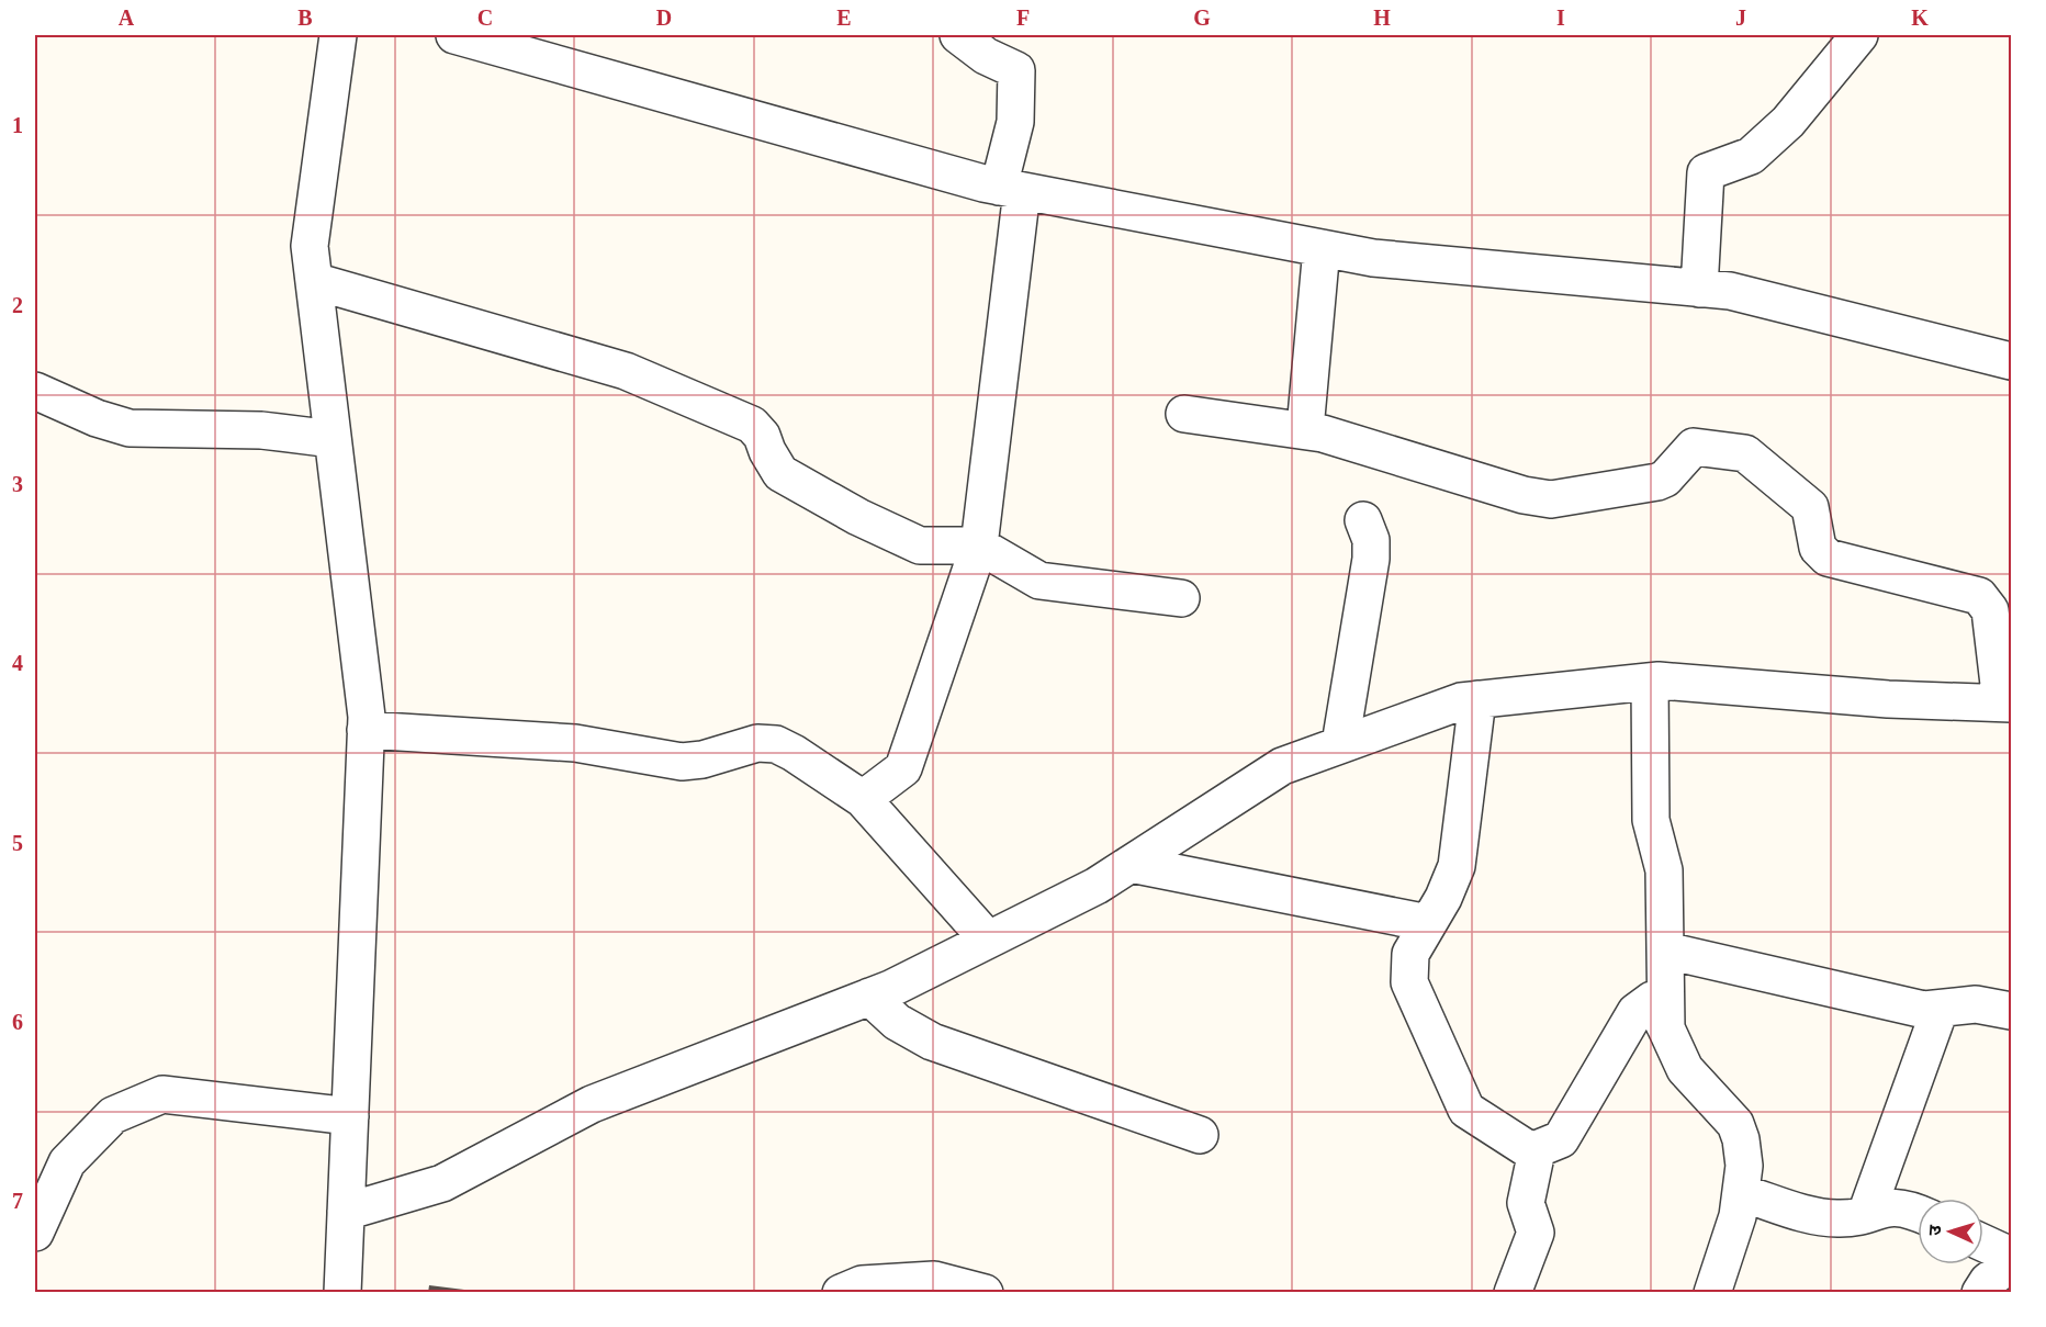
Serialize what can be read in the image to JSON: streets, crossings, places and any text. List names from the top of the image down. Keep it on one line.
{"north":"left","grid":{"columns":["A","B","C","D","E","F","G","H","I","J","K"],"rows":["1","2","3","4","5","6","7"]}}
